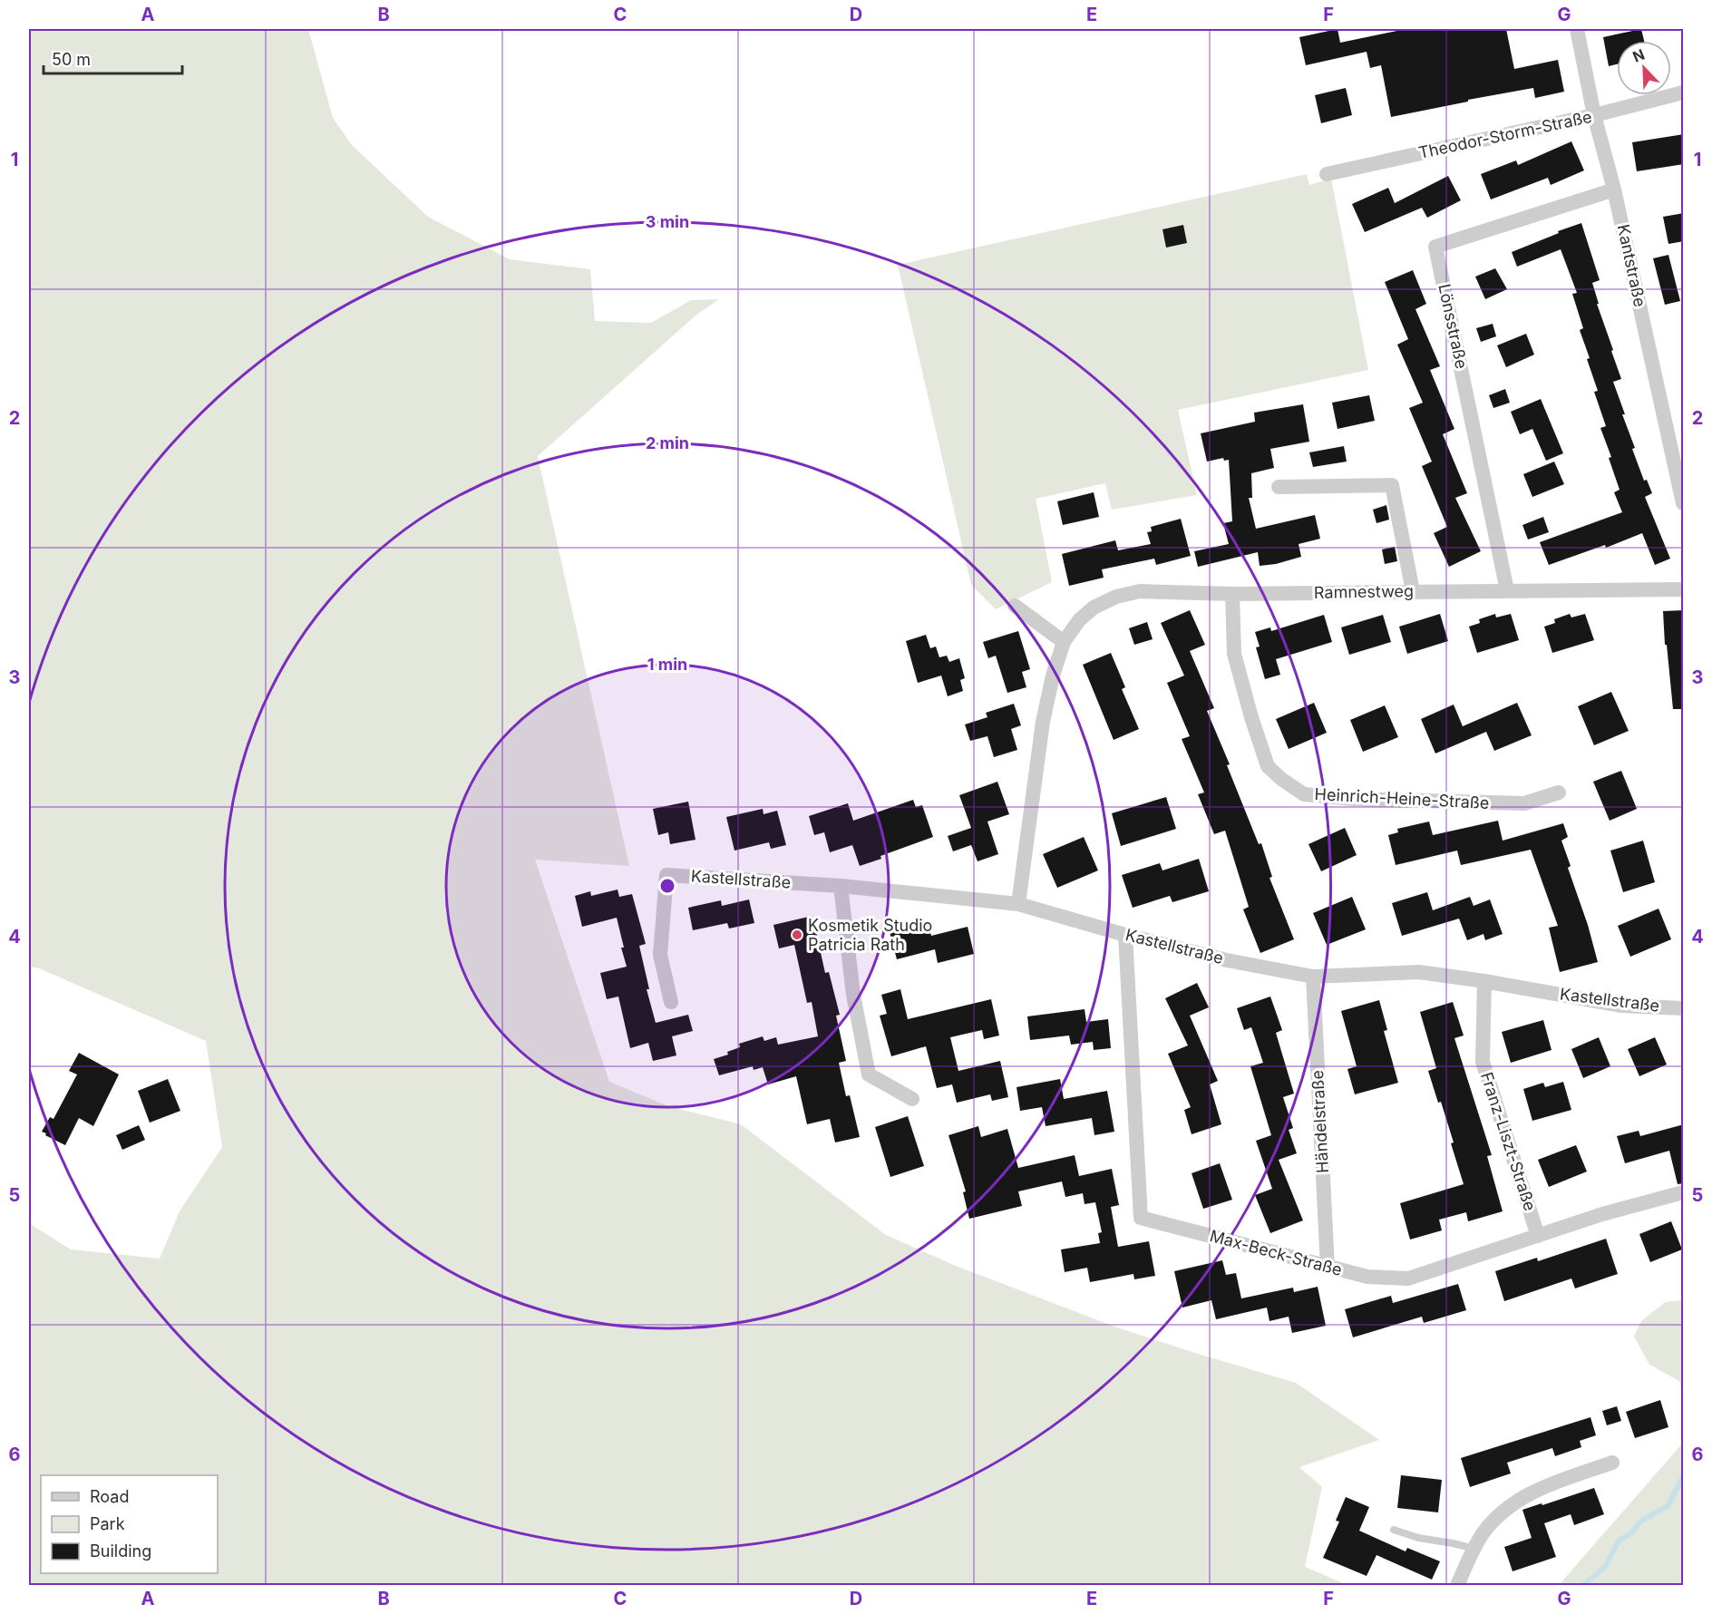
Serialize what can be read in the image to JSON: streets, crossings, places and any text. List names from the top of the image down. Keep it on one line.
{"streets":{"street":["Theodor-Storm-Straße","Kantstraße","Lönsstraße","Ramnestweg","Heinrich-Heine-Straße","Kastellstraße","Händelstraße","Franz-Liszt-Straße","Max-Beck-Straße"]},"crossings":[["Theodor-Storm-Straße","Kantstraße"],["Kantstraße","Lönsstraße"],["Lönsstraße","Ramnestweg"],["Ramnestweg","Heinrich-Heine-Straße"],["Ramnestweg","Kastellstraße"],["Kastellstraße","Händelstraße"],["Kastellstraße","Franz-Liszt-Straße"],["Kastellstraße","Max-Beck-Straße"],["Händelstraße","Max-Beck-Straße"],["Franz-Liszt-Straße","Max-Beck-Straße"]],"places":["Kosmetik Studio Patricia Rath"],"legend":["Road","Park","Building"],"scale_bar":"50 m","north":"top left","grid":{"columns":["A","B","C","D","E","F","G"],"rows":["1","2","3","4","5","6"]},"rings":["3 min","2 min","1 min"]}
